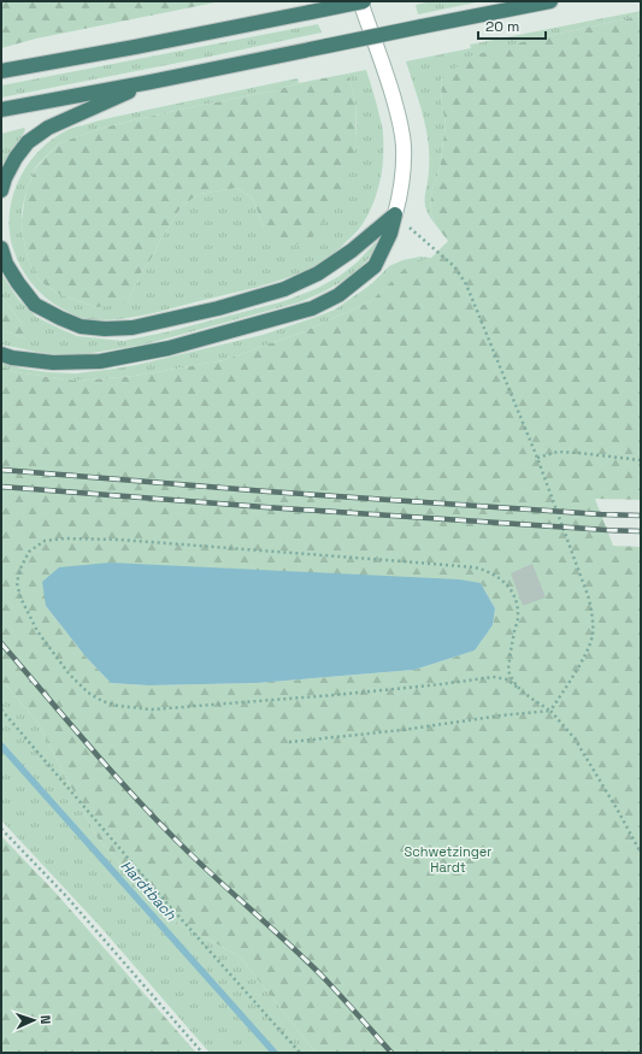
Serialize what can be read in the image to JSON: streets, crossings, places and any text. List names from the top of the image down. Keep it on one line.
{"water":["Hardtbach"],"parks":["Schwetzinger Hardt"],"scale_bar":"20 m","north":"right"}
